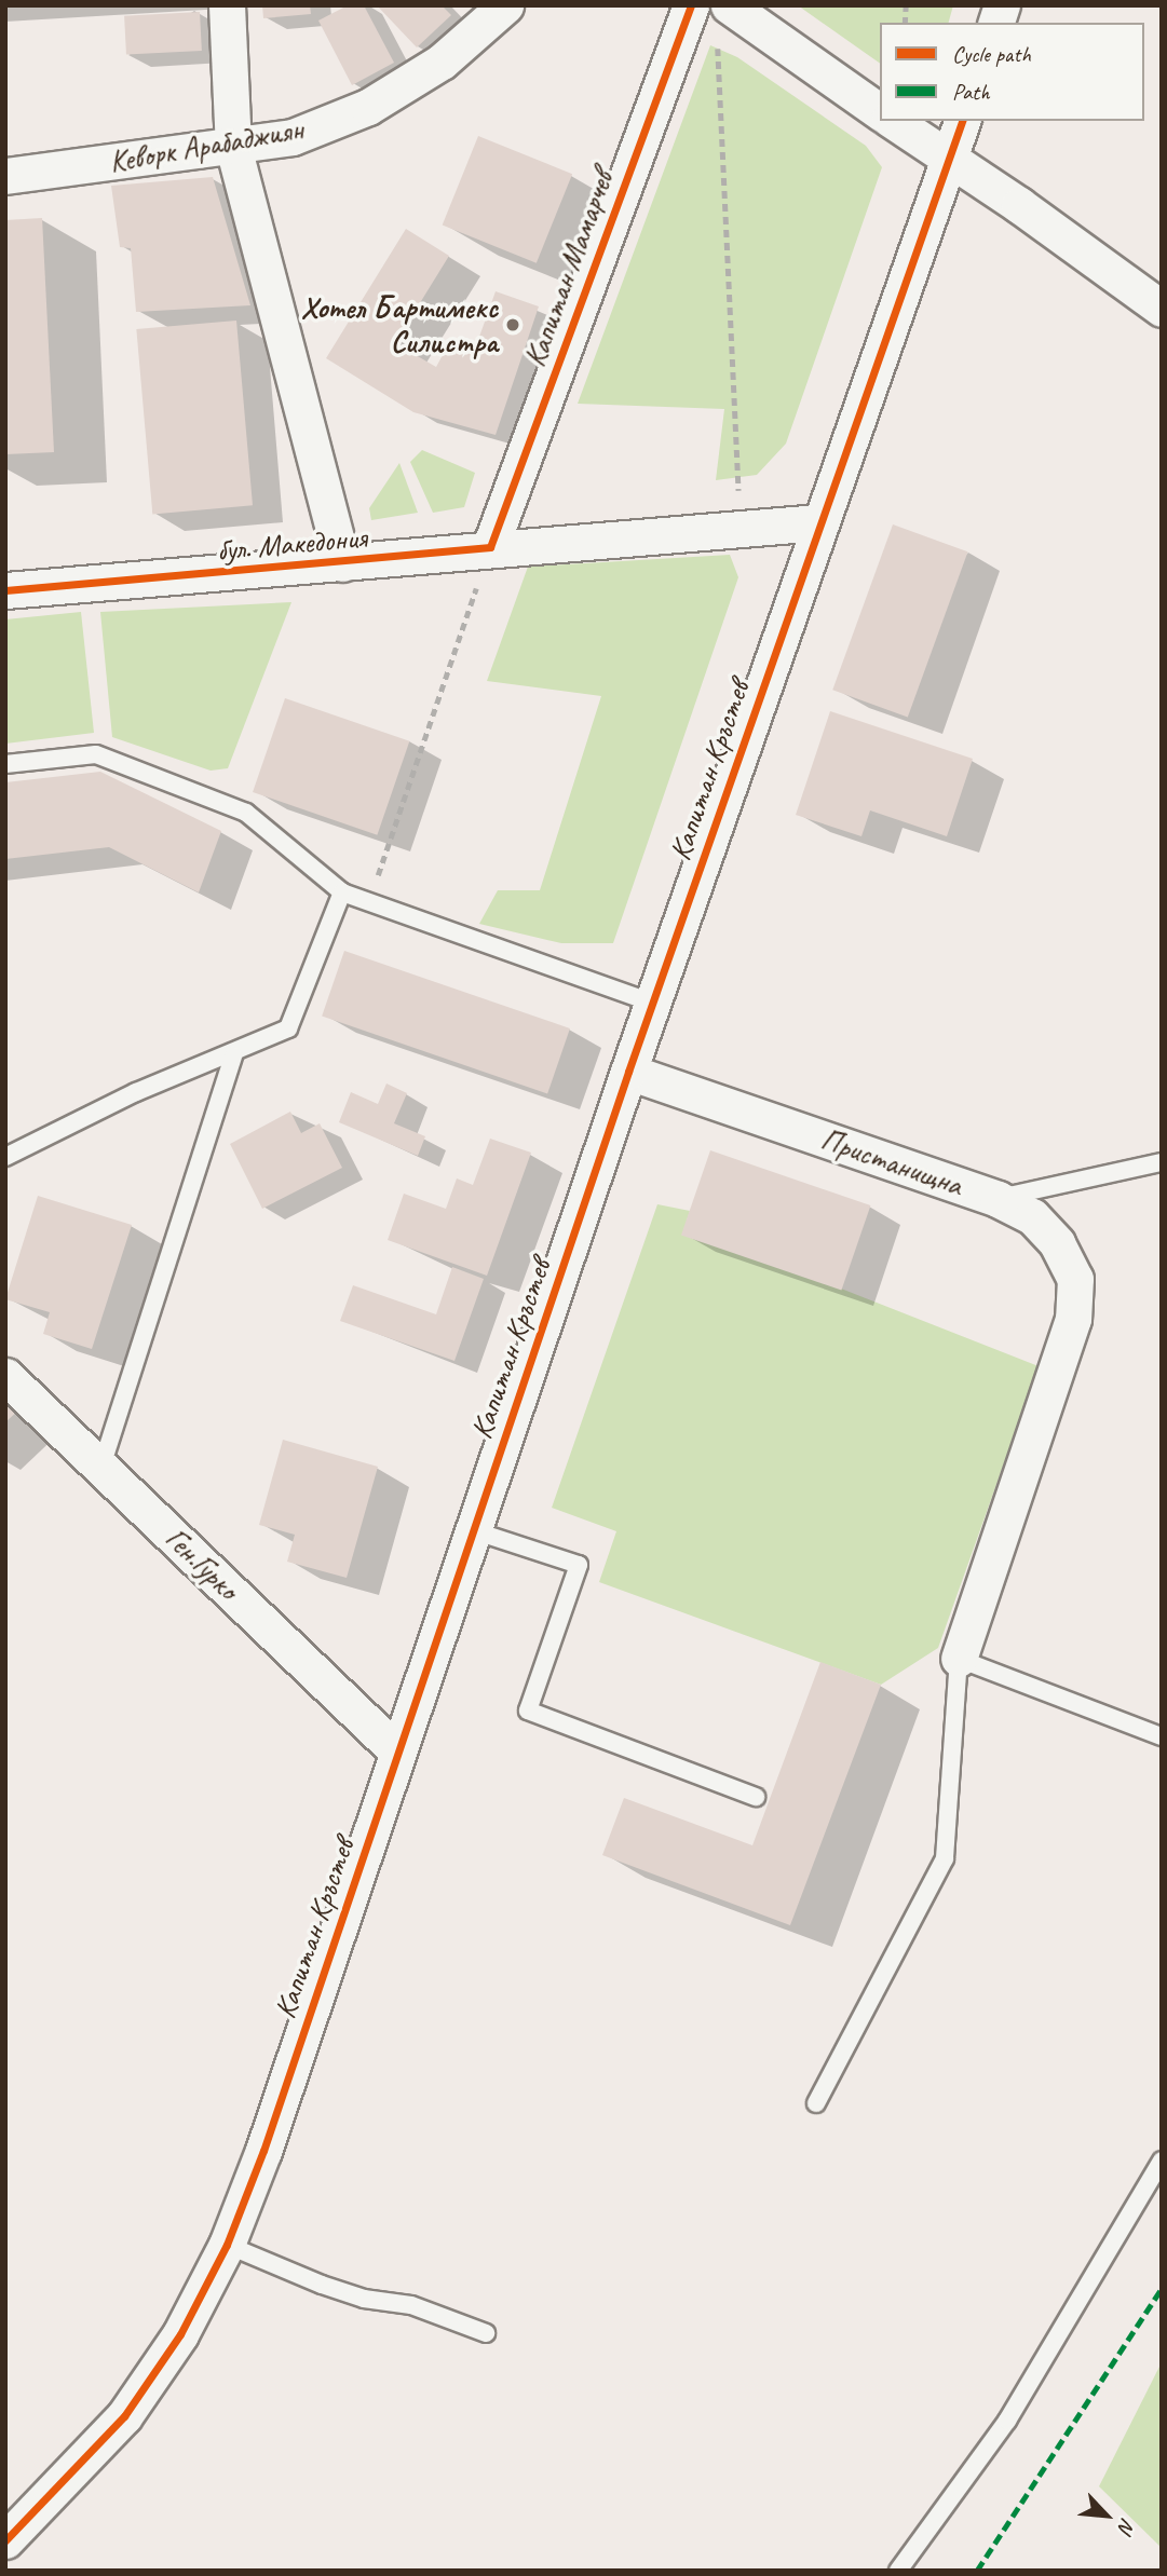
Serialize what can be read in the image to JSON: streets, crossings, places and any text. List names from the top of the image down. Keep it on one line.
{"streets":{"street":["Кеворк Арабаджиян","Капитан Мамарчев","бул. Македония","Капитан Кръстев","Пристанищна","Ген.Гурко"]},"crossings":[["Капитан Мамарчев","бул. Македония"],["бул. Македония","Капитан Кръстев"],["Капитан Кръстев","Пристанищна"],["Капитан Кръстев","Ген.Гурко"]],"places":["Хотел Бартимекс Силистра"],"legend":["Cycle path","Path"],"north":"bottom right"}
